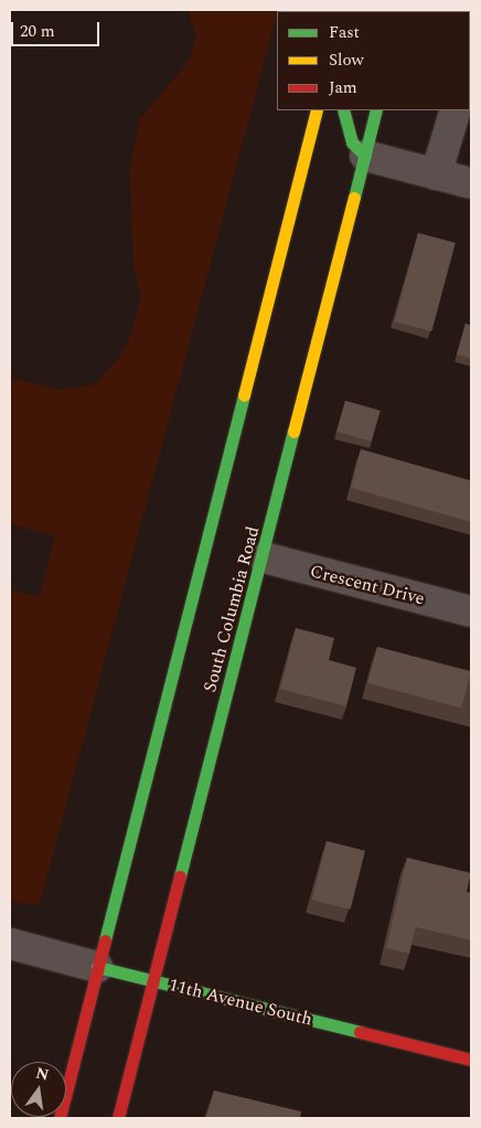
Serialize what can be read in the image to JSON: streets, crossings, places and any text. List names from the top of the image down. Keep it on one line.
{"streets":{"main road":["South Columbia Road","11th Avenue South"],"street":["Crescent Drive"]},"crossings":[["Crescent Drive","South Columbia Road"],["South Columbia Road","11th Avenue South"]],"legend":["Fast","Slow","Jam"],"scale_bar":"20 m","north":"top"}
